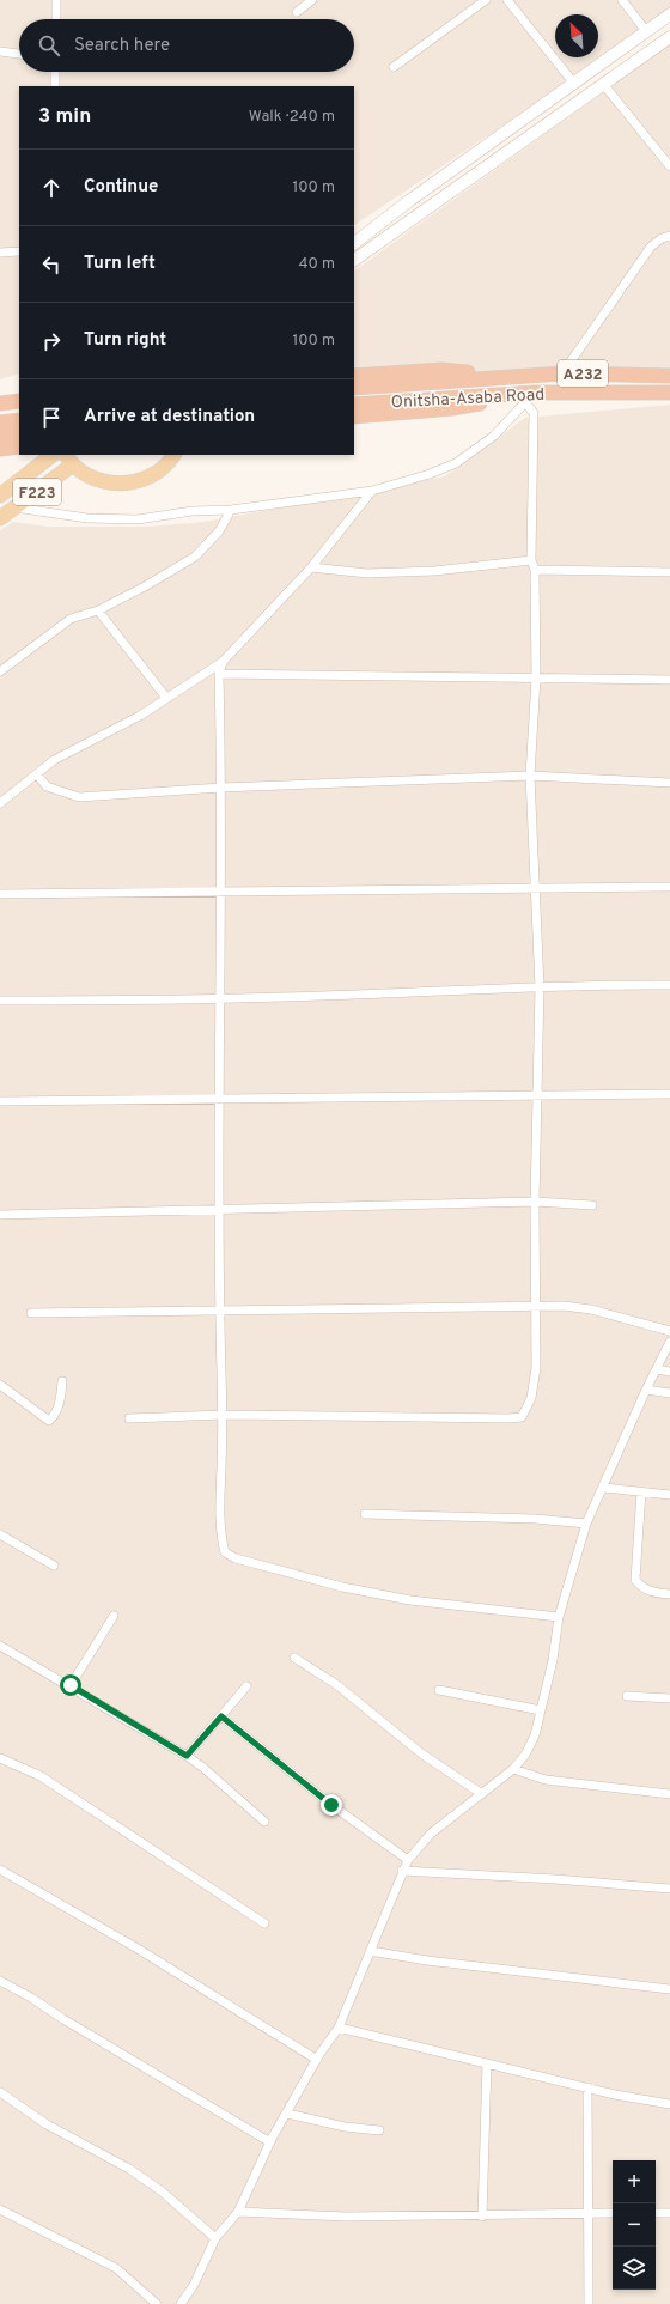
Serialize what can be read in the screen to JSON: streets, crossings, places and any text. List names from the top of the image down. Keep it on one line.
{"streets":{"highway":["A232","Onitsha-Asaba Road"],"main road":["F223"]},"north":"top left","page":{"search":"Search here","heading":["3 min","Walk · 240 m"],"list":[["Continue","100 m"],["Turn left","40 m"],["Turn right","100 m"],"Arrive at destination"],"map_buttons":["+","−"]}}
